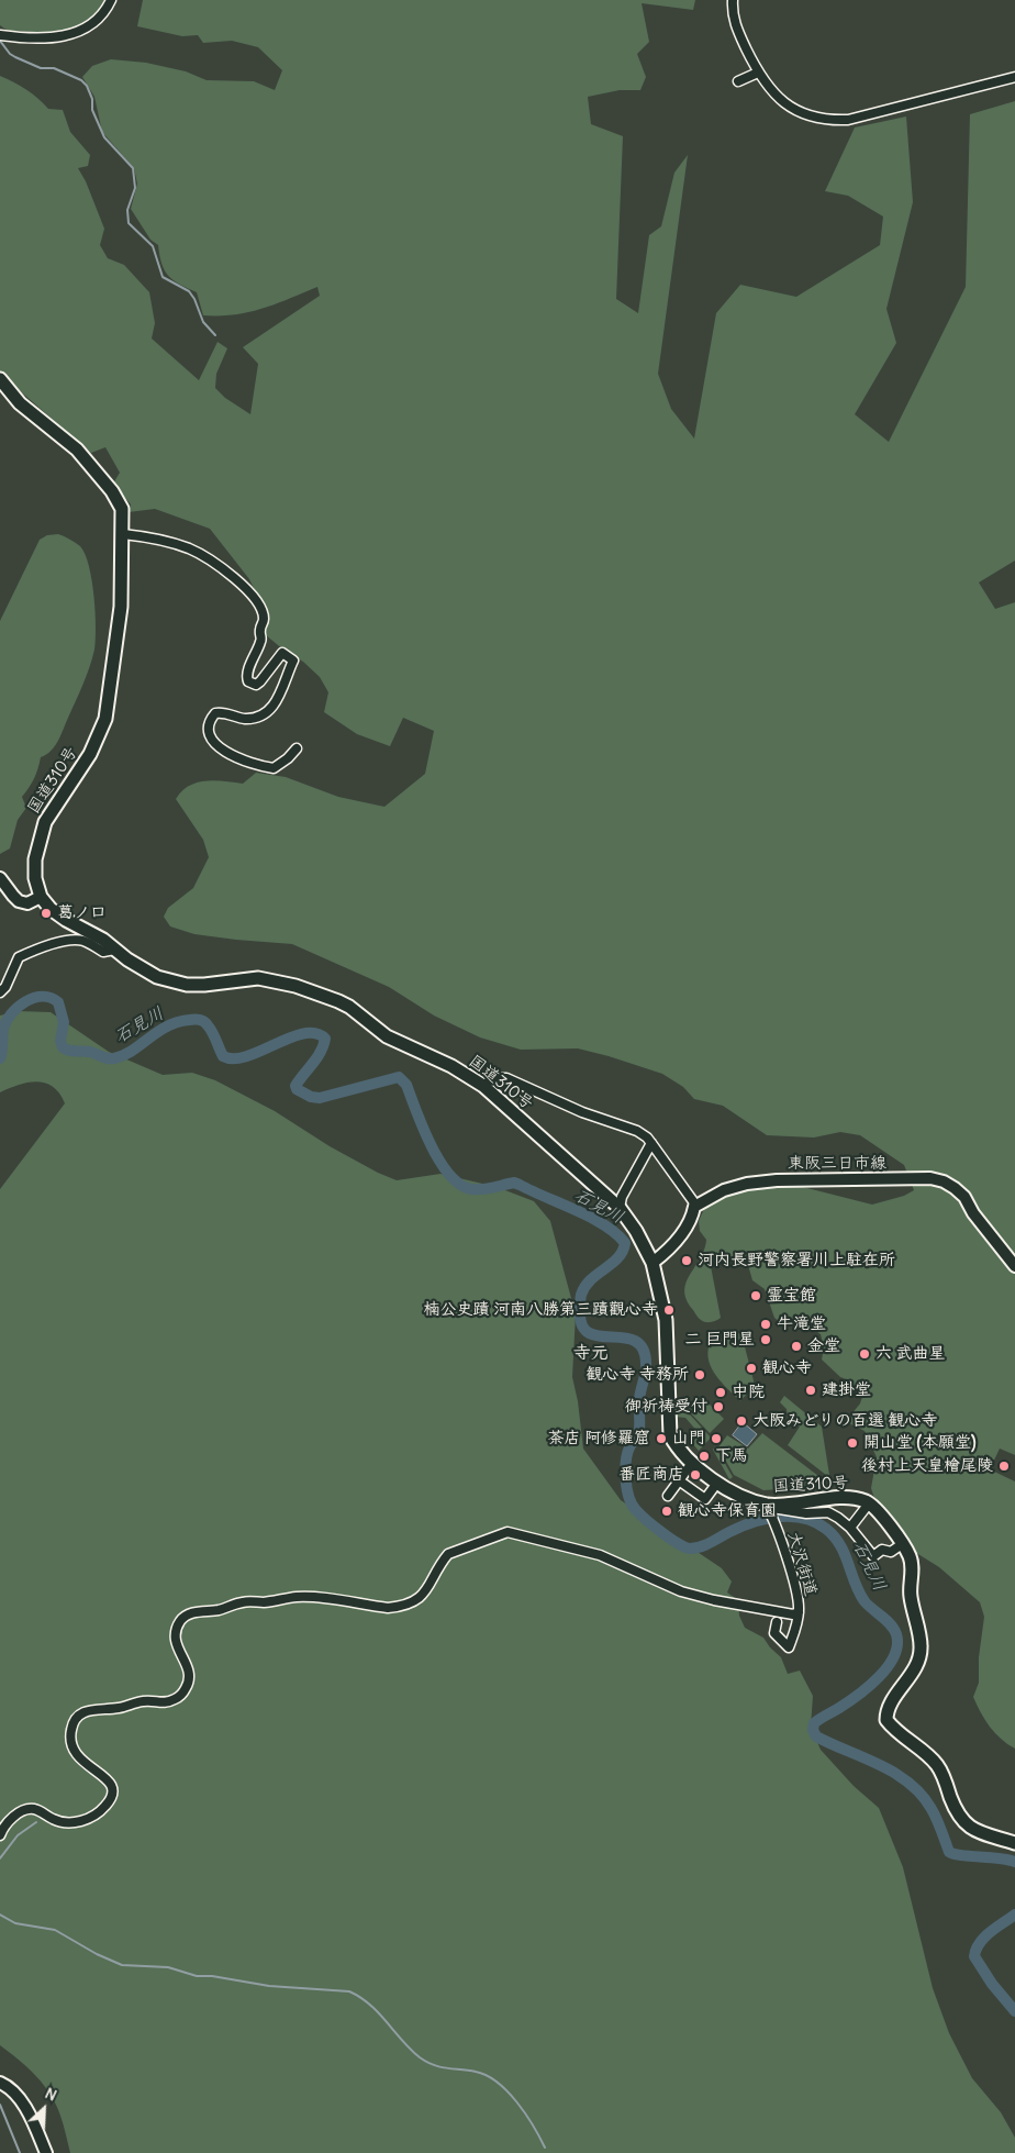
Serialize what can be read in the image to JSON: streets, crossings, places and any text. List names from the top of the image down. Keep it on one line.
{"streets":{"highway":["国道310号"],"main road":["東阪三日市線"],"street":["大沢街道"]},"crossings":[["国道310号","大沢街道"]],"districts":["寺元"],"water":["石見川"],"places":["葛ノ口","河内長野警察署川上駐在所","霊宝館","楠公史蹟 河南八勝第三蹟觀心寺","牛滝堂","二 巨門星","金堂","六 武曲星","観心寺","観心寺 寺務所","建掛堂","中院","御祈祷受付","大阪みどりの百選 観心寺","茶店 阿修羅窟","山門","開山堂 (本願堂)","下馬","後村上天皇檜尾陵","番匠商店","観心寺保育園"],"north":"top right"}
